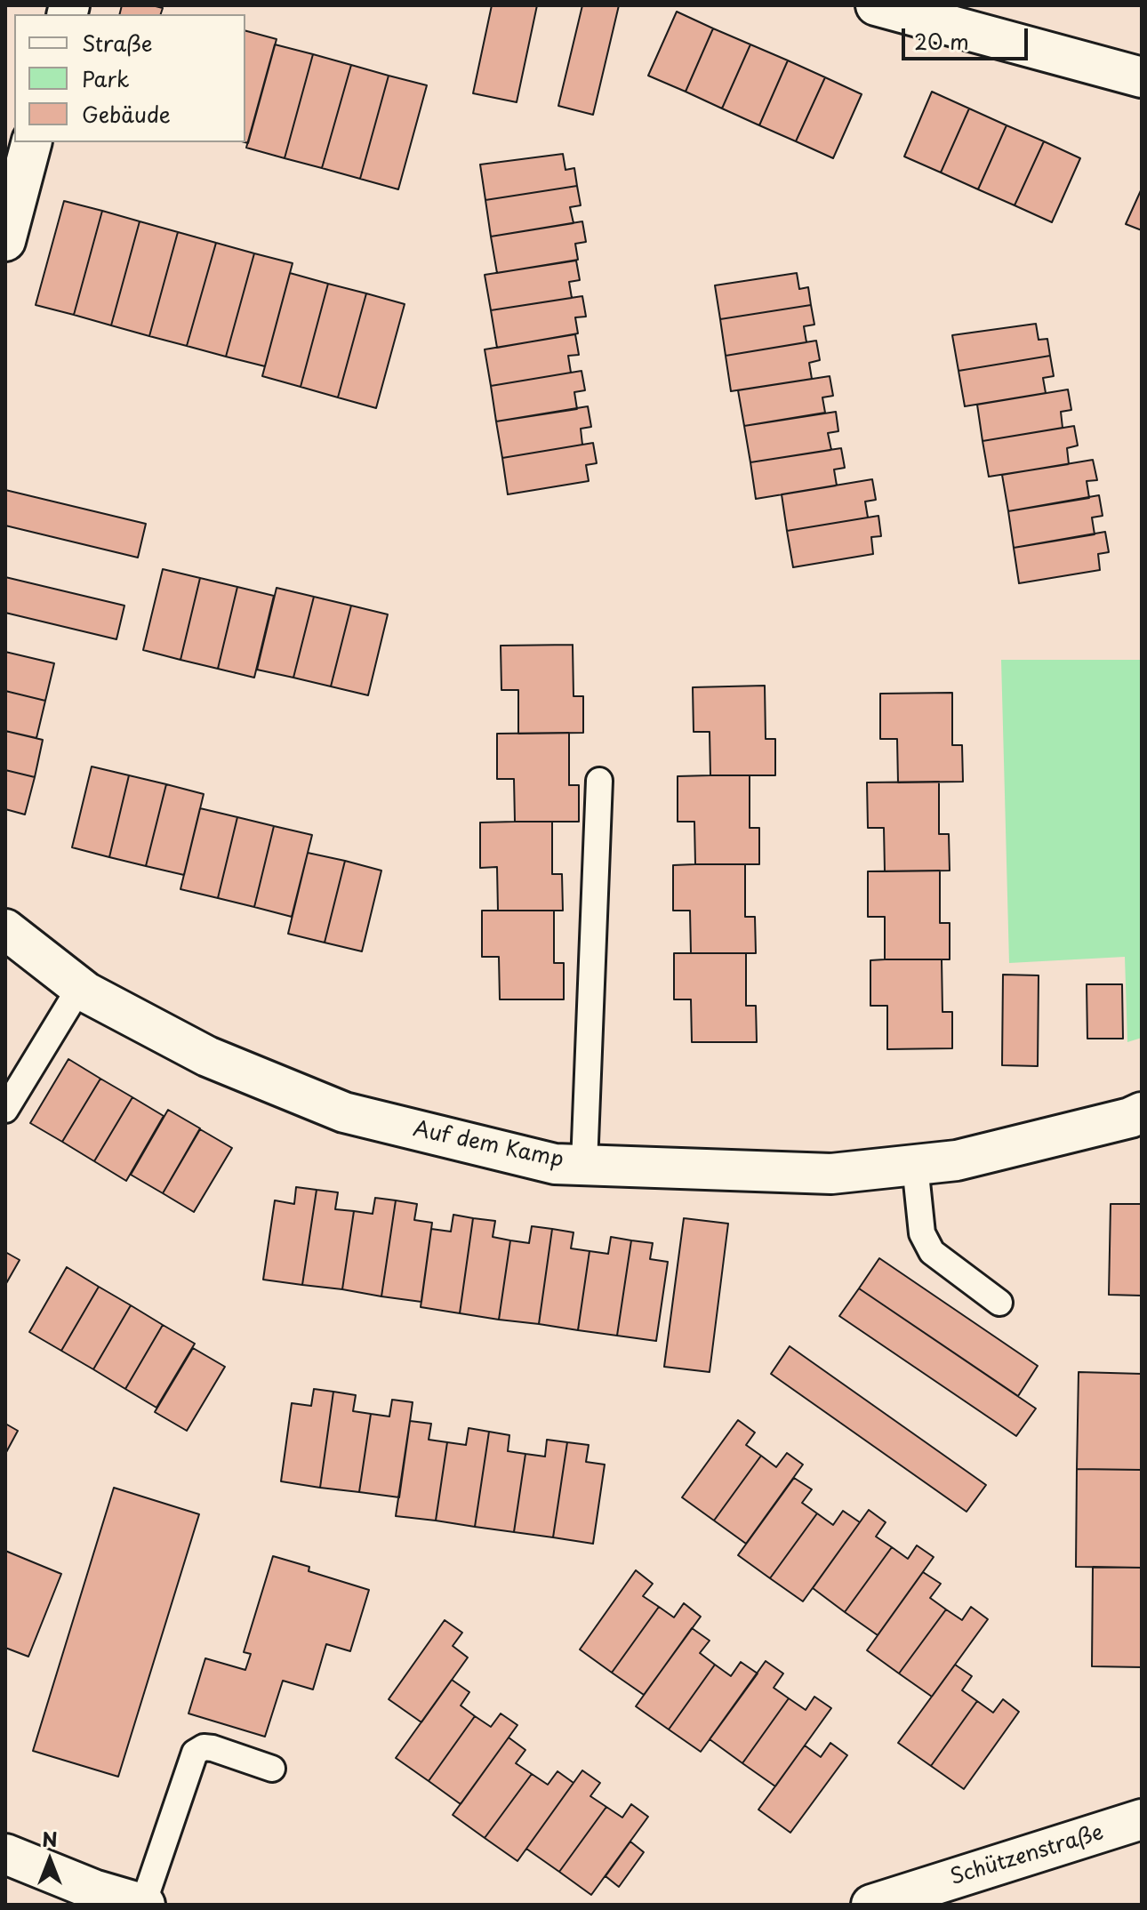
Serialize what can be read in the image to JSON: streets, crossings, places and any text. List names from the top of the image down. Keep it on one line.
{"streets":{"street":["Auf dem Kamp","Schützenstraße"]},"legend":["Straße","Park","Gebäude"],"scale_bar":"20 m","north":"top"}
